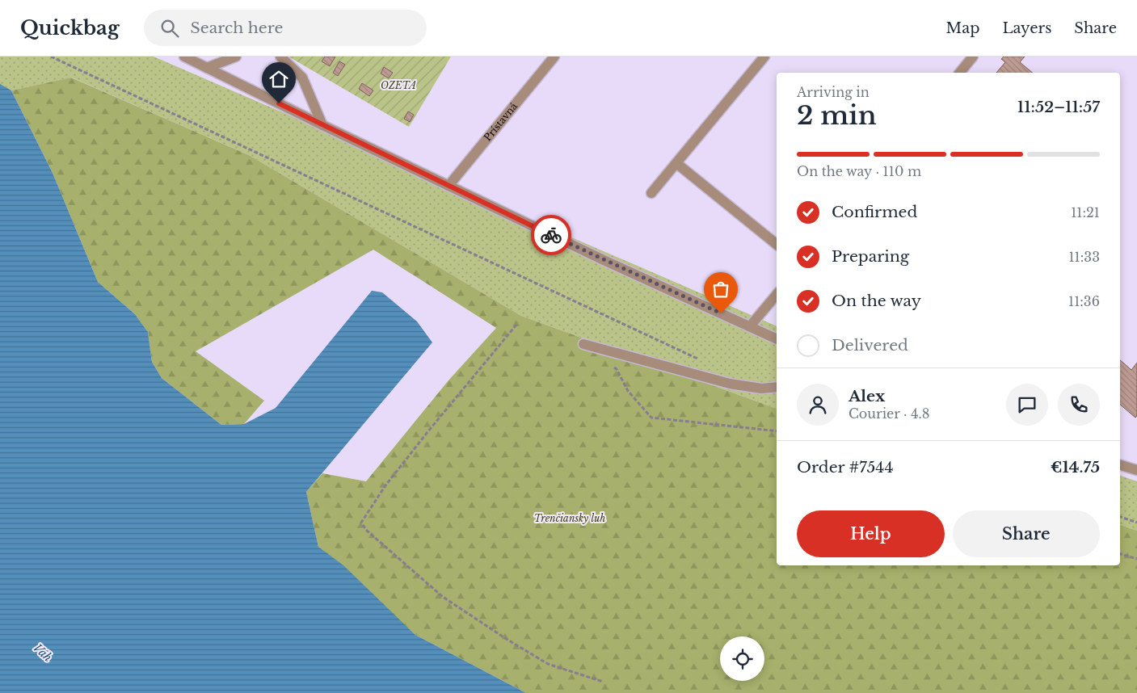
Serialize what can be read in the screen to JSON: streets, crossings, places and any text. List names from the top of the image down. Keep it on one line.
{"streets":{"street":["Prístavná"]},"water":["Váh"],"parks":["OZETA","Trenčiansky luh"],"page":{"header":"Quickbag","search":"Search here","nav":["Map","Layers","Share"],"heading":["2 min","Arriving in","11:52–11:57"],"panel":["Alex","Courier · 4.8","Order #7544","€14.75"],"bar":"On the way · 110 m","list":[["Confirmed","11:21"],["Preparing","11:33"],["On the way","11:36"],"Delivered"],"buttons":["Help","Share"]}}
